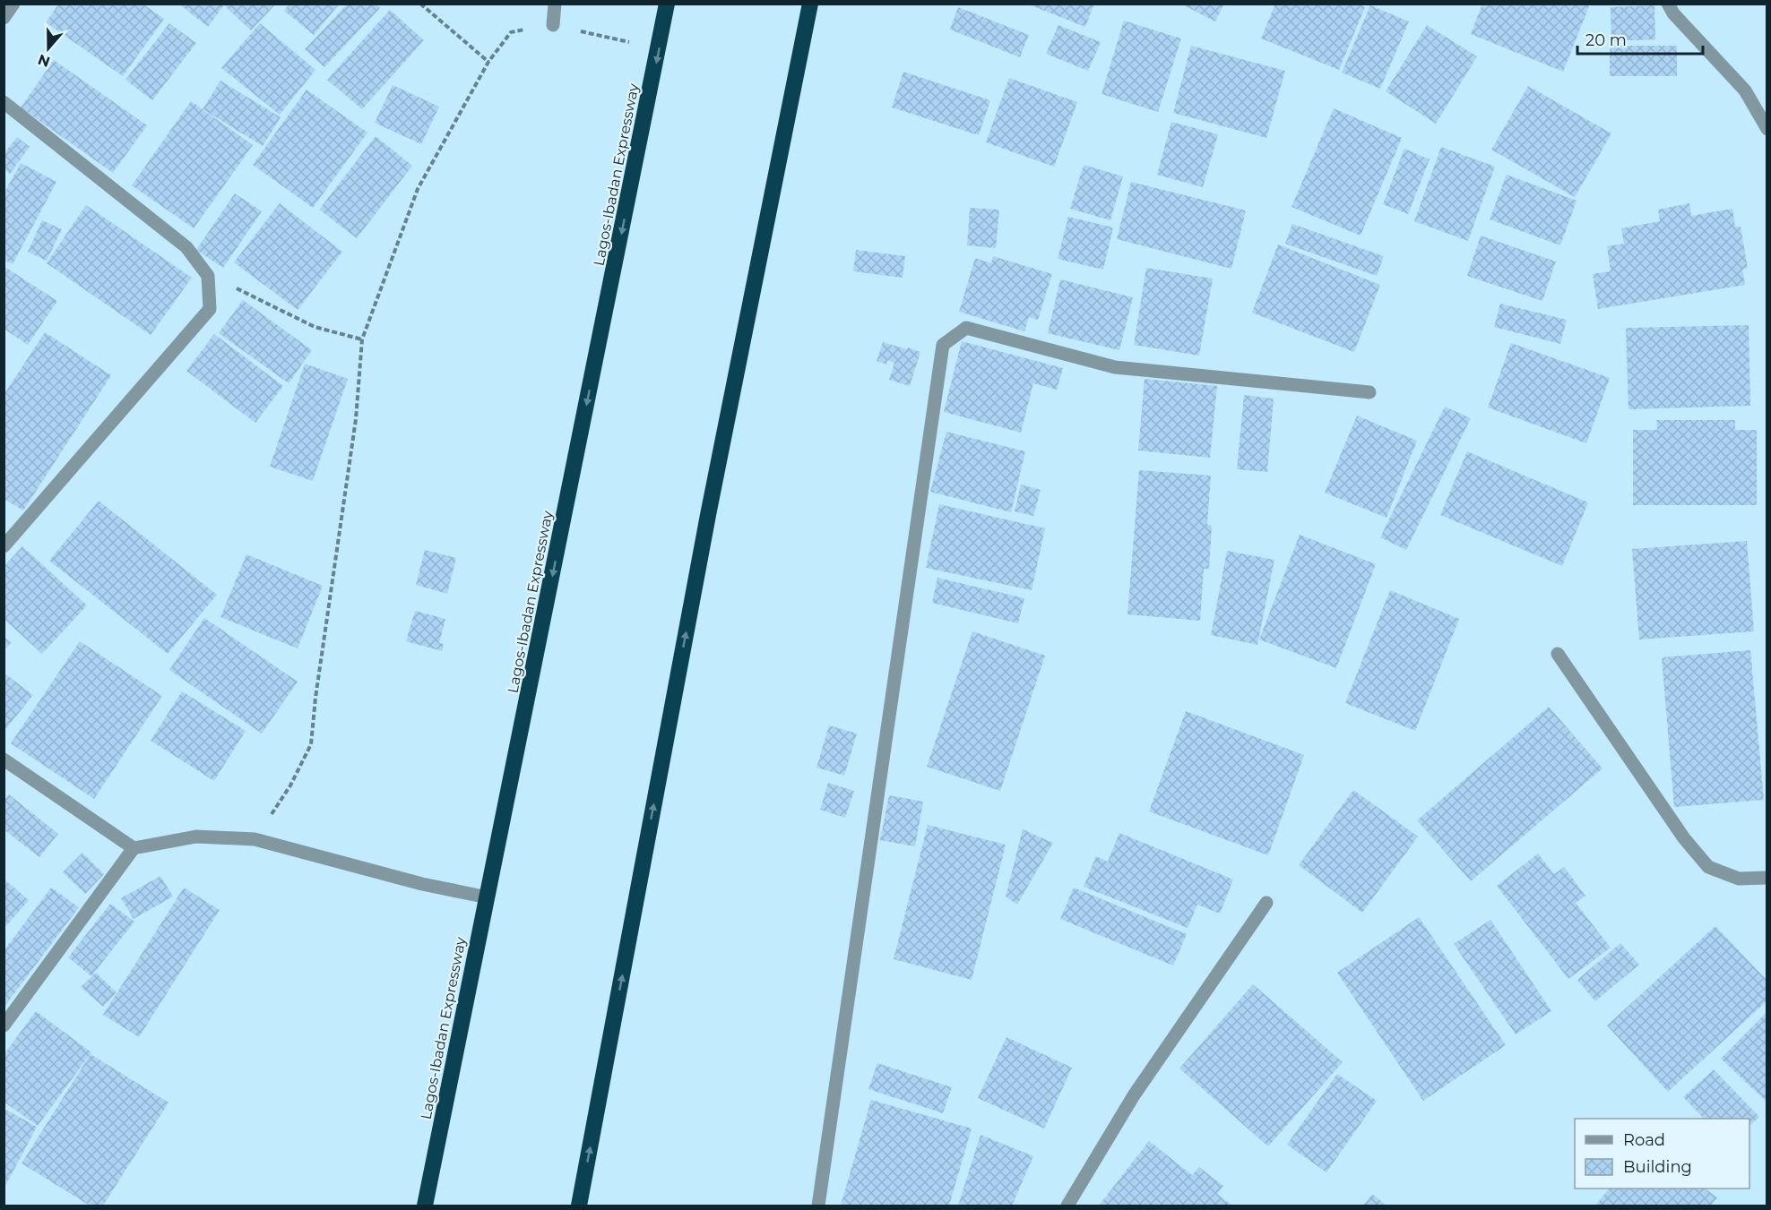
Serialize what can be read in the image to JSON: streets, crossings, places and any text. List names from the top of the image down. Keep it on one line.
{"streets":{"highway":["Lagos-Ibadan Expressway"]},"legend":["Road","Building"],"scale_bar":"20 m","north":"bottom"}
